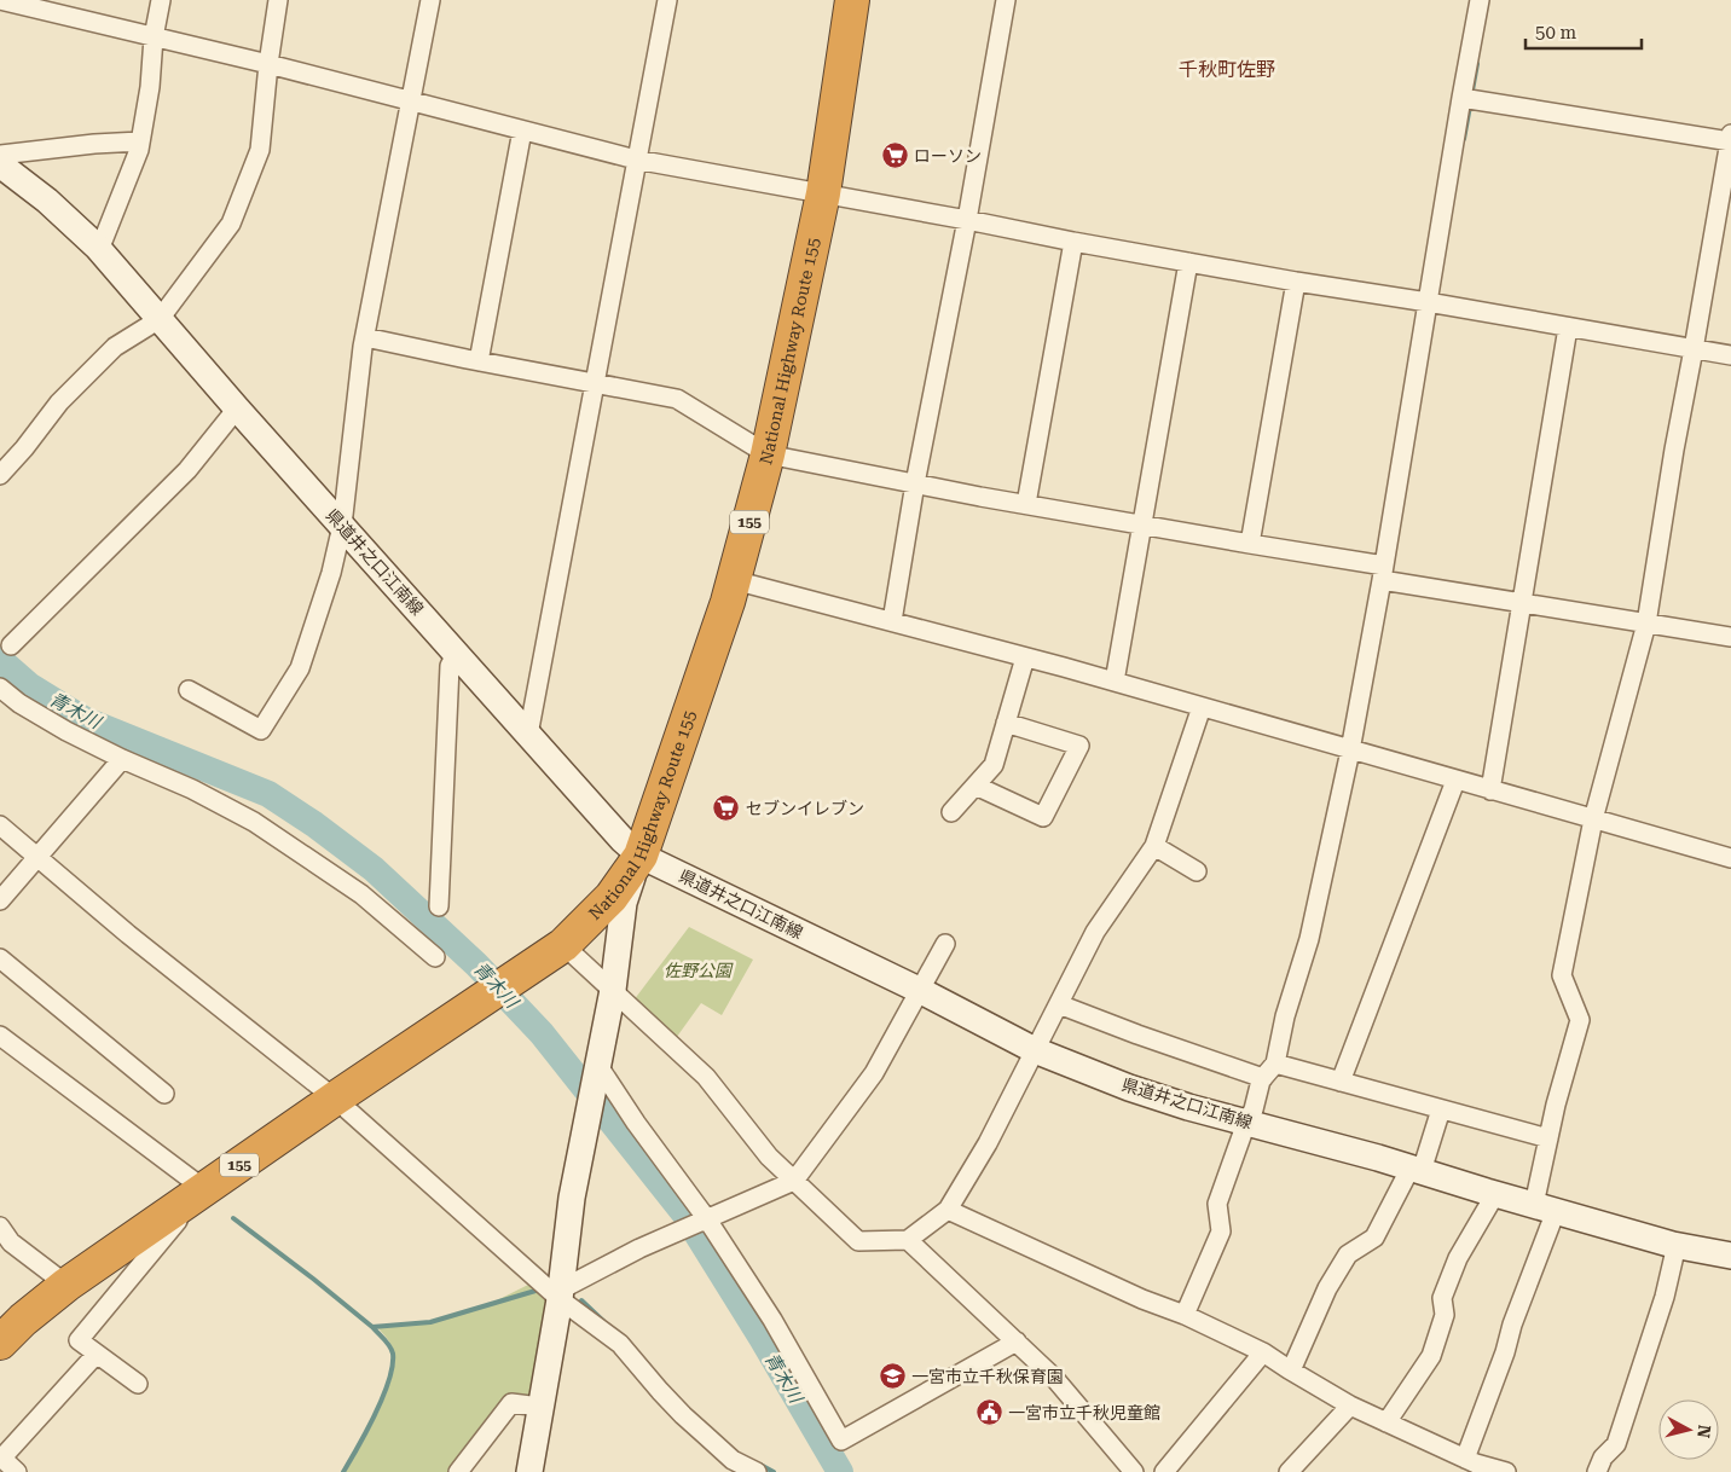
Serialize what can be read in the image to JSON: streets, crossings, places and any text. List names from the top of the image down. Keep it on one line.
{"streets":{"highway":["National Highway Route 155","155"],"main road":["県道井之口江南線"]},"crossings":[["National Highway Route 155","県道井之口江南線"]],"districts":["千秋町佐野"],"water":["青木川"],"parks":["佐野公園"],"places":{"supermarket":["ローソン","セブンイレブン"],"school or university":["一宮市立千秋保育園"],"public building":["一宮市立千秋児童館"]},"scale_bar":"50 m","north":"right"}
